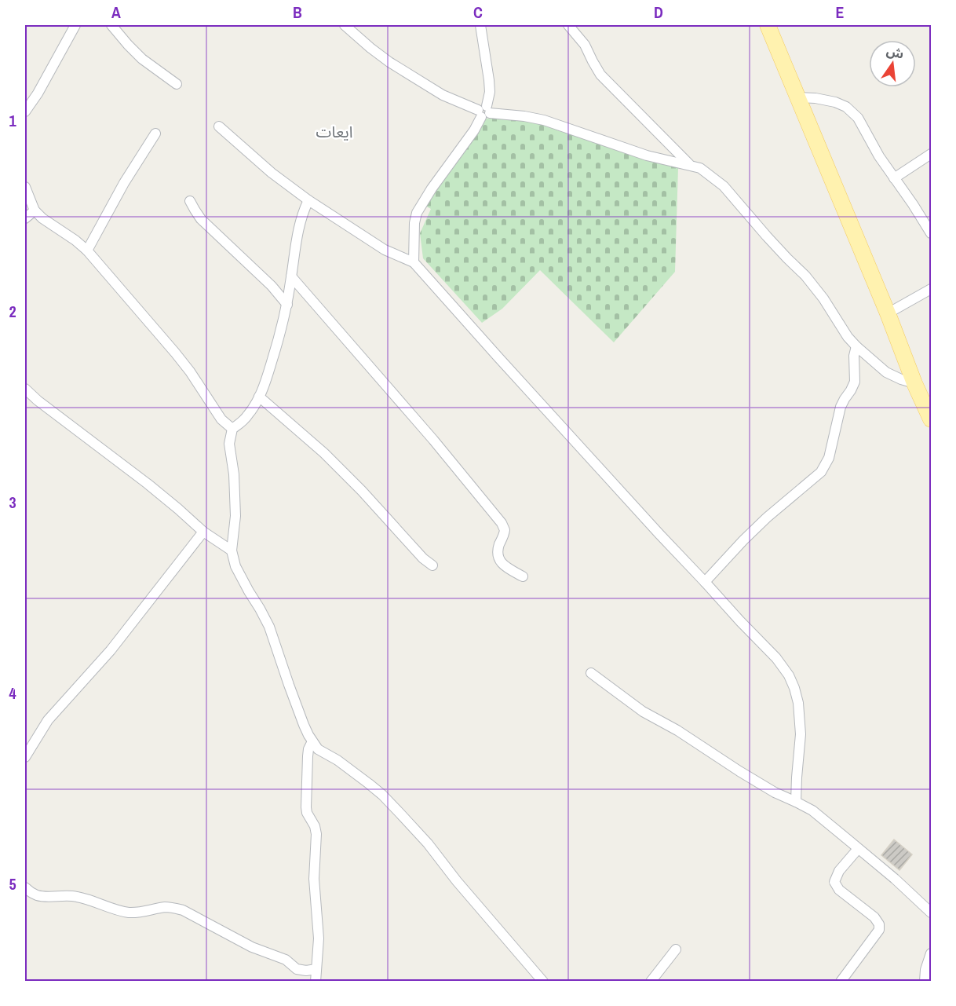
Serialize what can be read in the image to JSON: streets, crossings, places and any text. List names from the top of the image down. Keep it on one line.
{"districts":["ايعات"],"north":"top","grid":{"columns":["A","B","C","D","E"],"rows":["1","2","3","4","5"]}}
